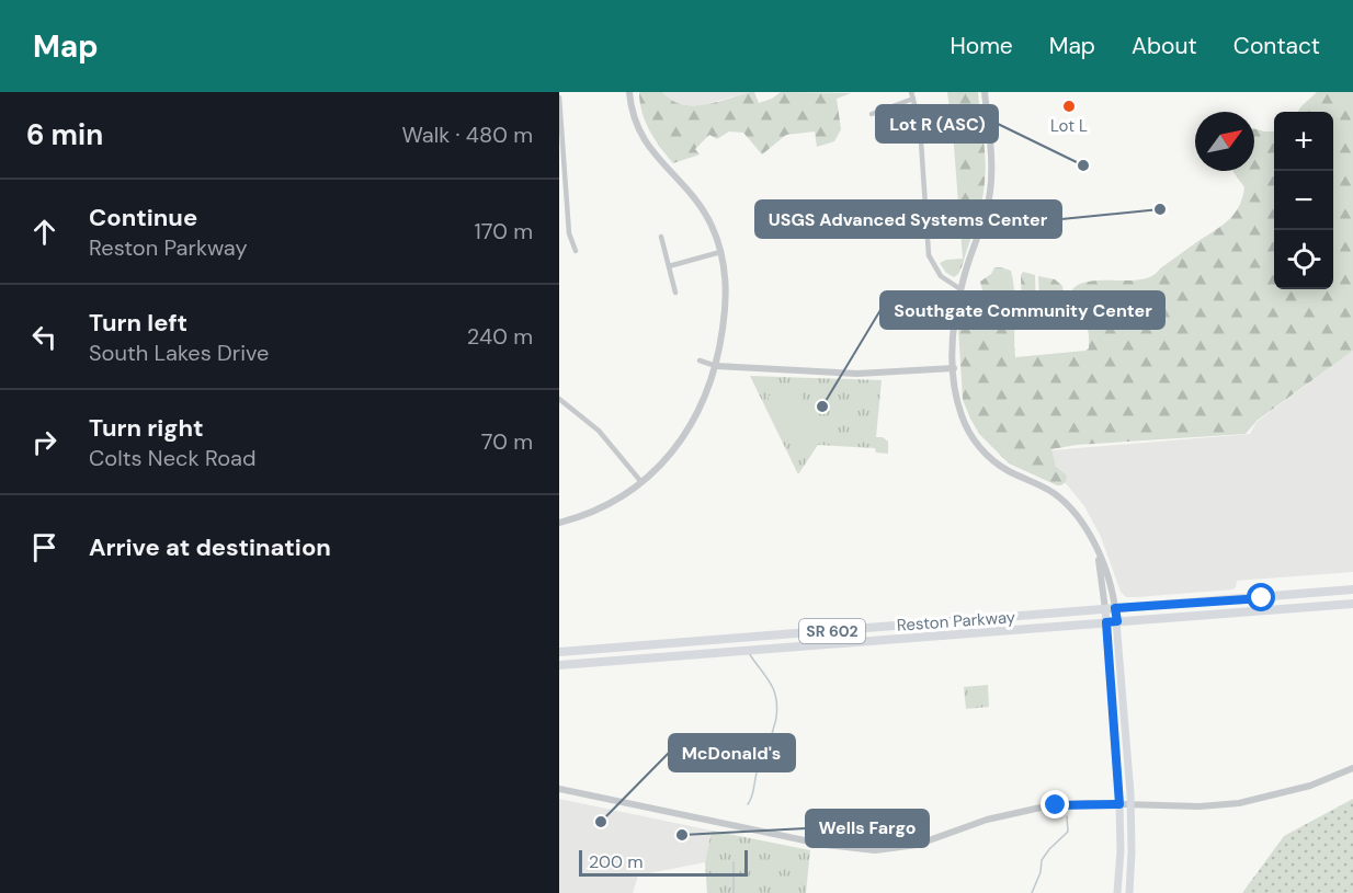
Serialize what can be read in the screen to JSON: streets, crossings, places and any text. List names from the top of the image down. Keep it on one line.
{"streets":{"main road":["Reston Parkway","SR 602"]},"places":["Lot L","Lot R (ASC)","USGS Advanced Systems Center","Southgate Community Center","McDonald's","Wells Fargo"],"scale_bar":"200 m","north":"top right","page":{"header":"Map","nav":["Home","Map","About","Contact"],"heading":["6 min","Walk · 480 m"],"map_buttons":["+","−"],"list":[["Continue","Reston Parkway","170 m"],["Turn left","South Lakes Drive","240 m"],["Turn right","Colts Neck Road","70 m"],"Arrive at destination"],"scale":"200 m"}}
